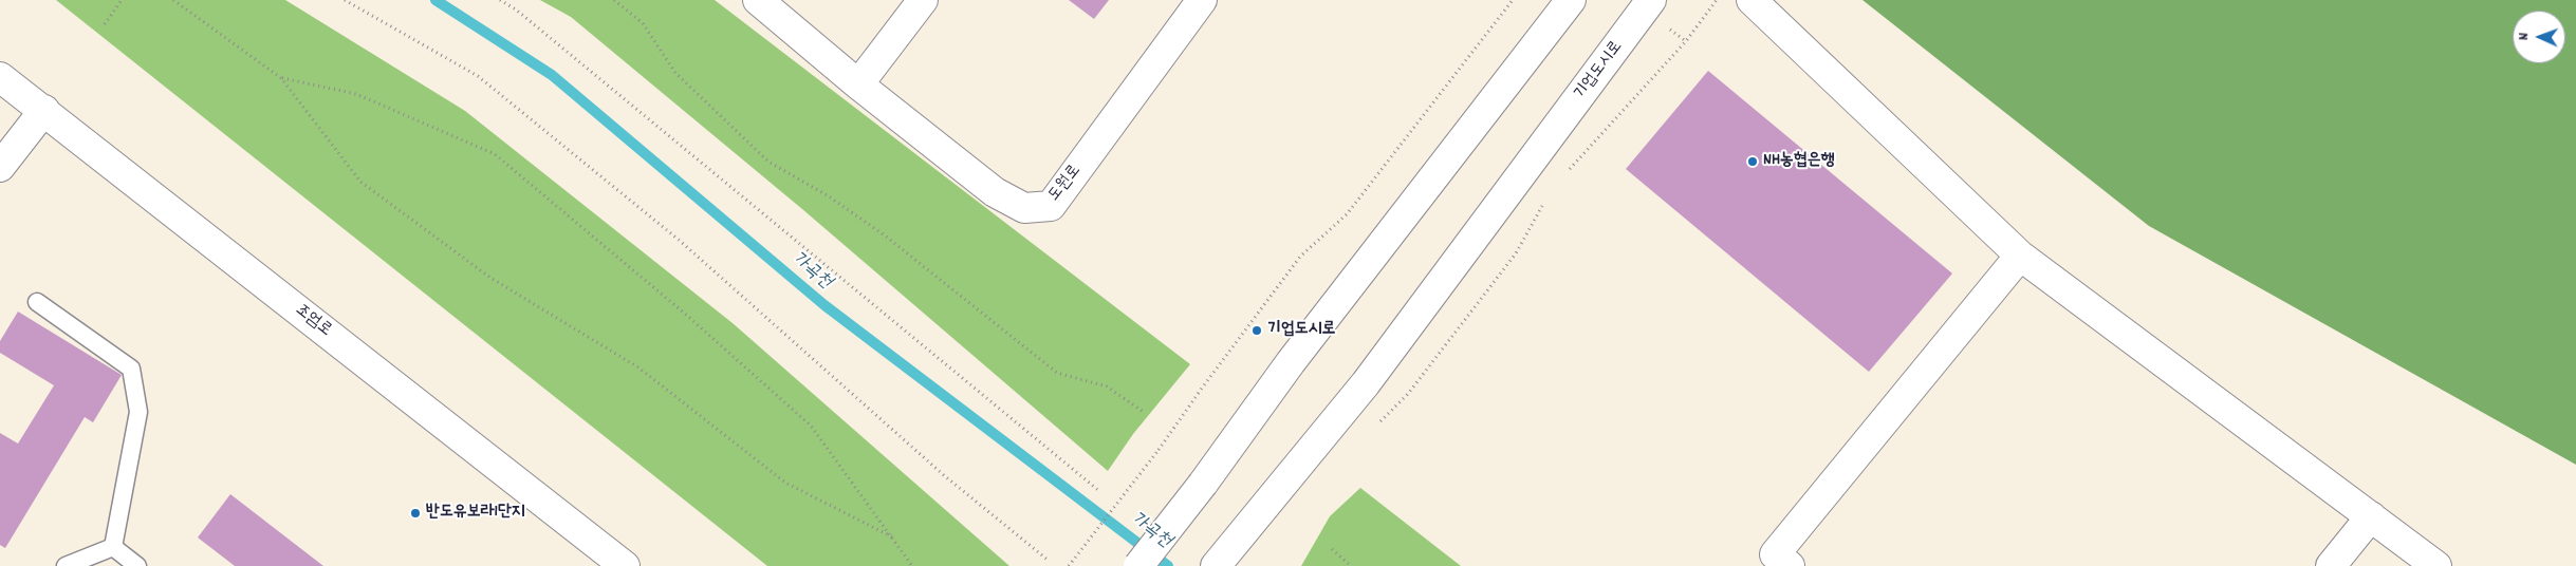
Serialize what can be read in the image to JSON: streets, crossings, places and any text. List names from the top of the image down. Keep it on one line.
{"streets":{"street":["기업도시로","도원로","조엄로"]},"water":["가곡천"],"places":["NH농협은행","기업도시로","반도유보라1단지"],"north":"left"}
